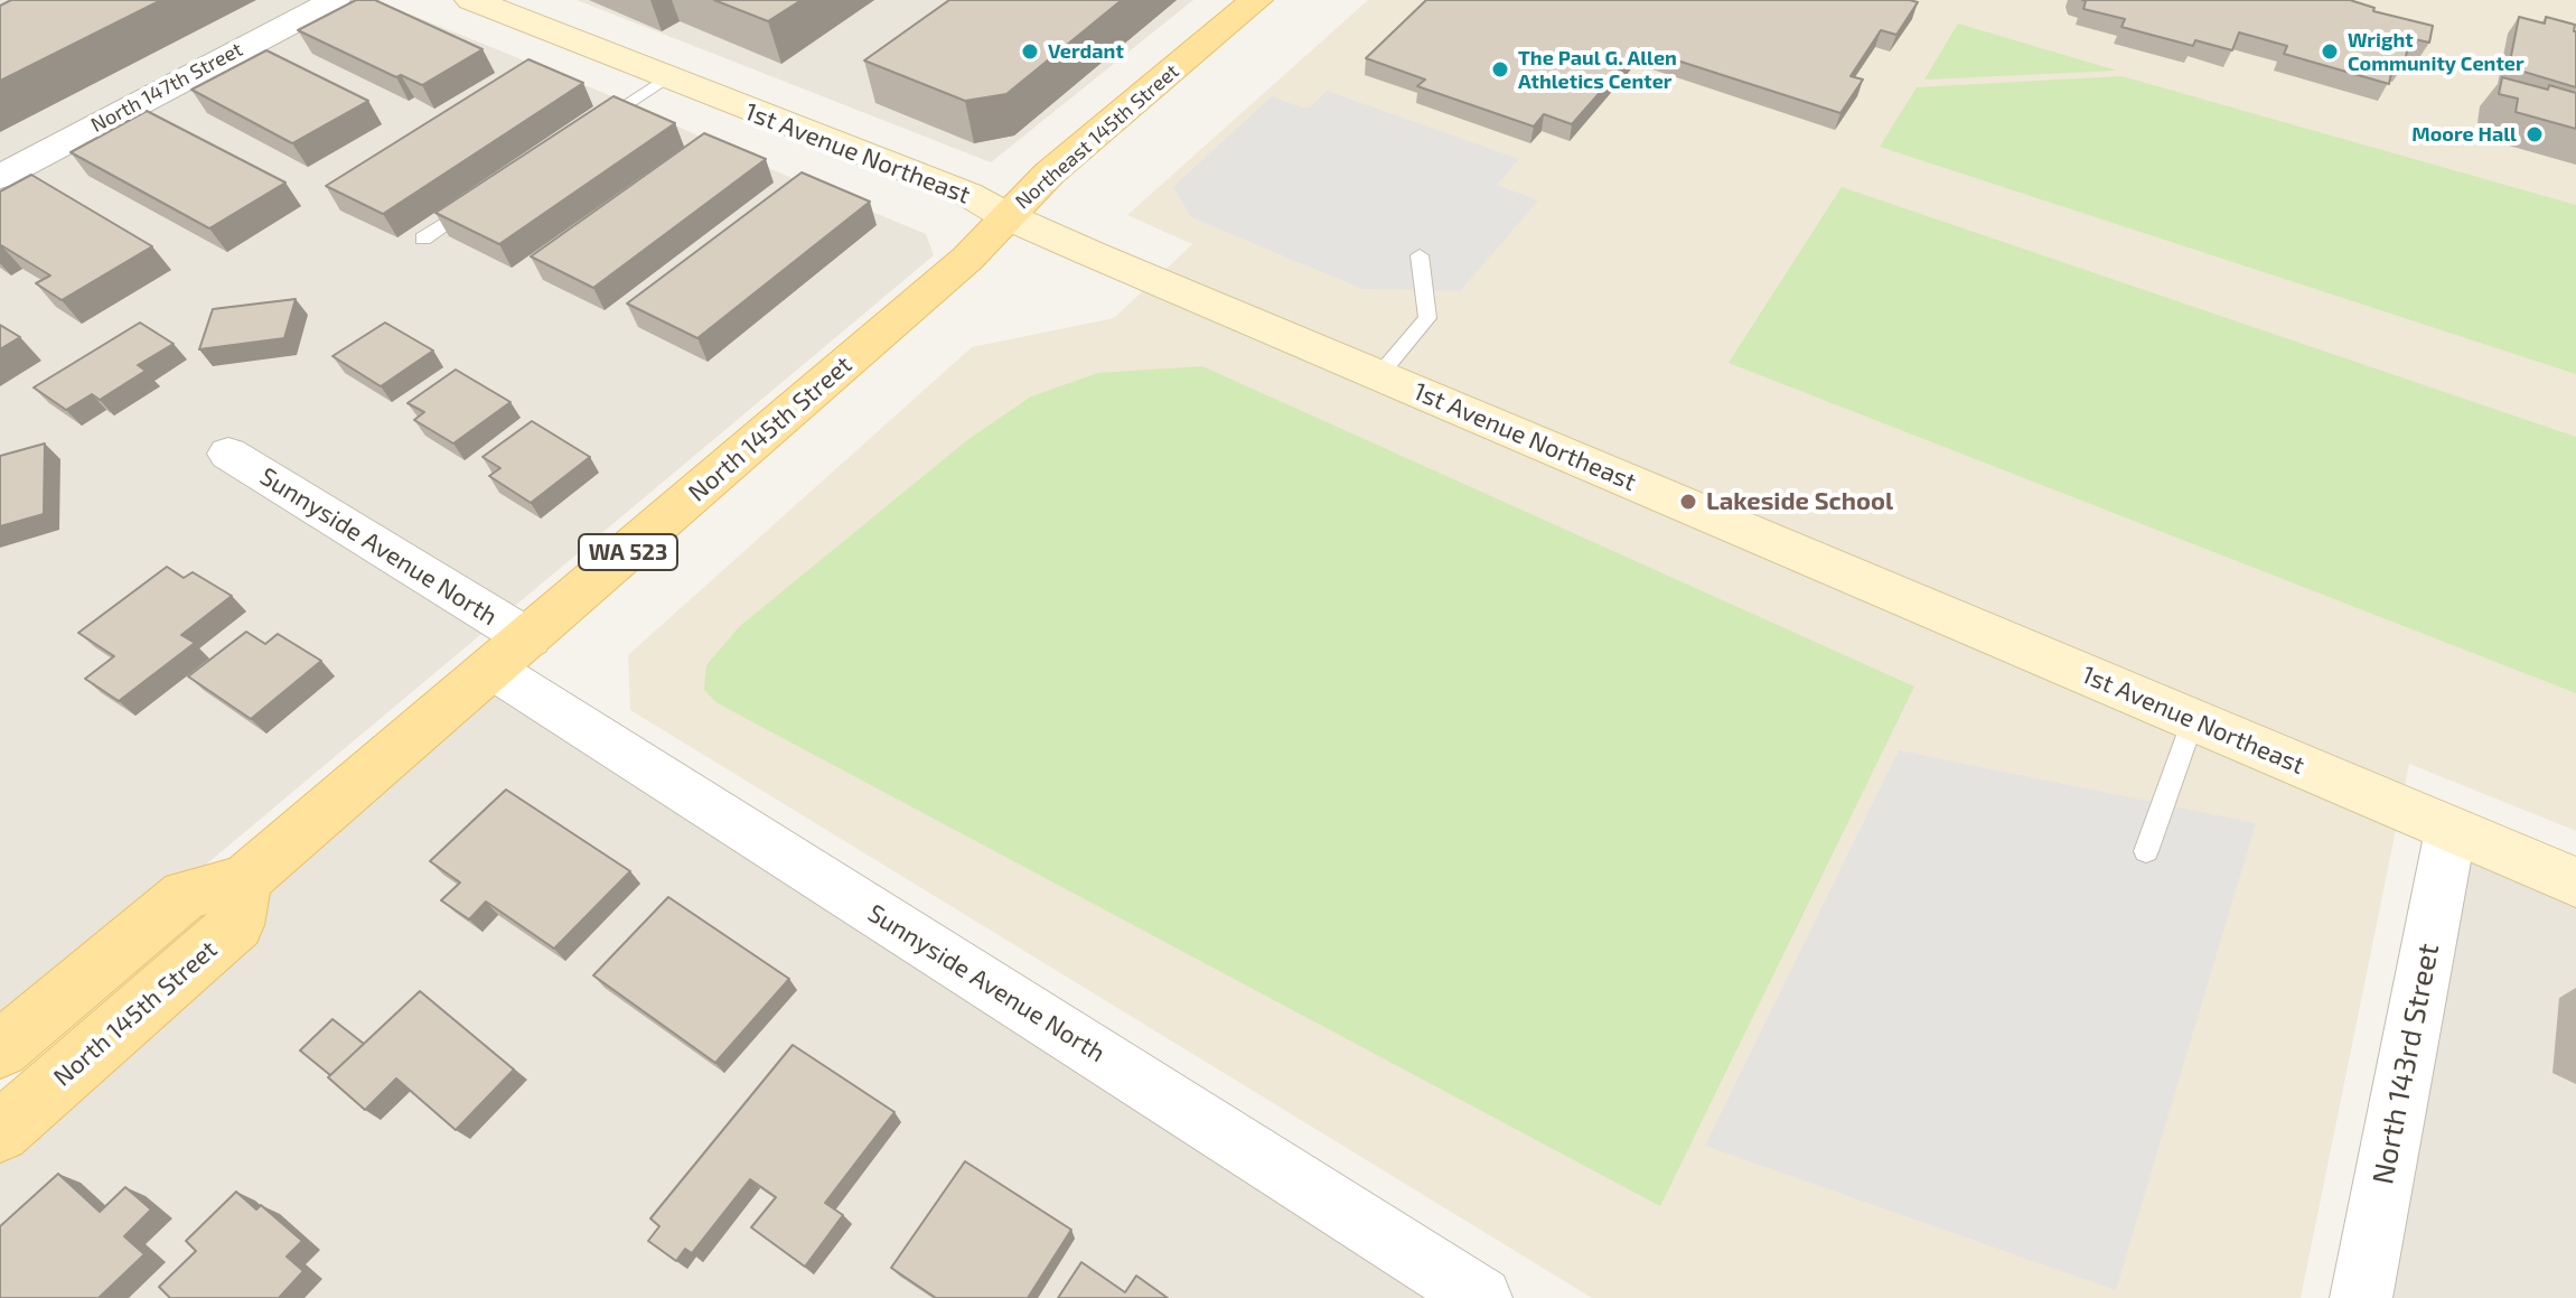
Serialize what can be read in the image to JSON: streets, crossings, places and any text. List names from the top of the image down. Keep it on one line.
{"streets":{"main road":["Northeast 145th Street","North 145th Street","WA 523"],"street":["North 147th Street","1st Avenue Northeast","Sunnyside Avenue North","North 143rd Street"]},"crossings":[["Northeast 145th Street","1st Avenue Northeast"],["Northeast 145th Street","North 145th Street"],["1st Avenue Northeast","North 145th Street"],["1st Avenue Northeast","North 143rd Street"],["North 145th Street","Sunnyside Avenue North"]],"places":["Verdant","Wright Community Center","The Paul G. Allen Athletics Center","Moore Hall","Lakeside School"]}
